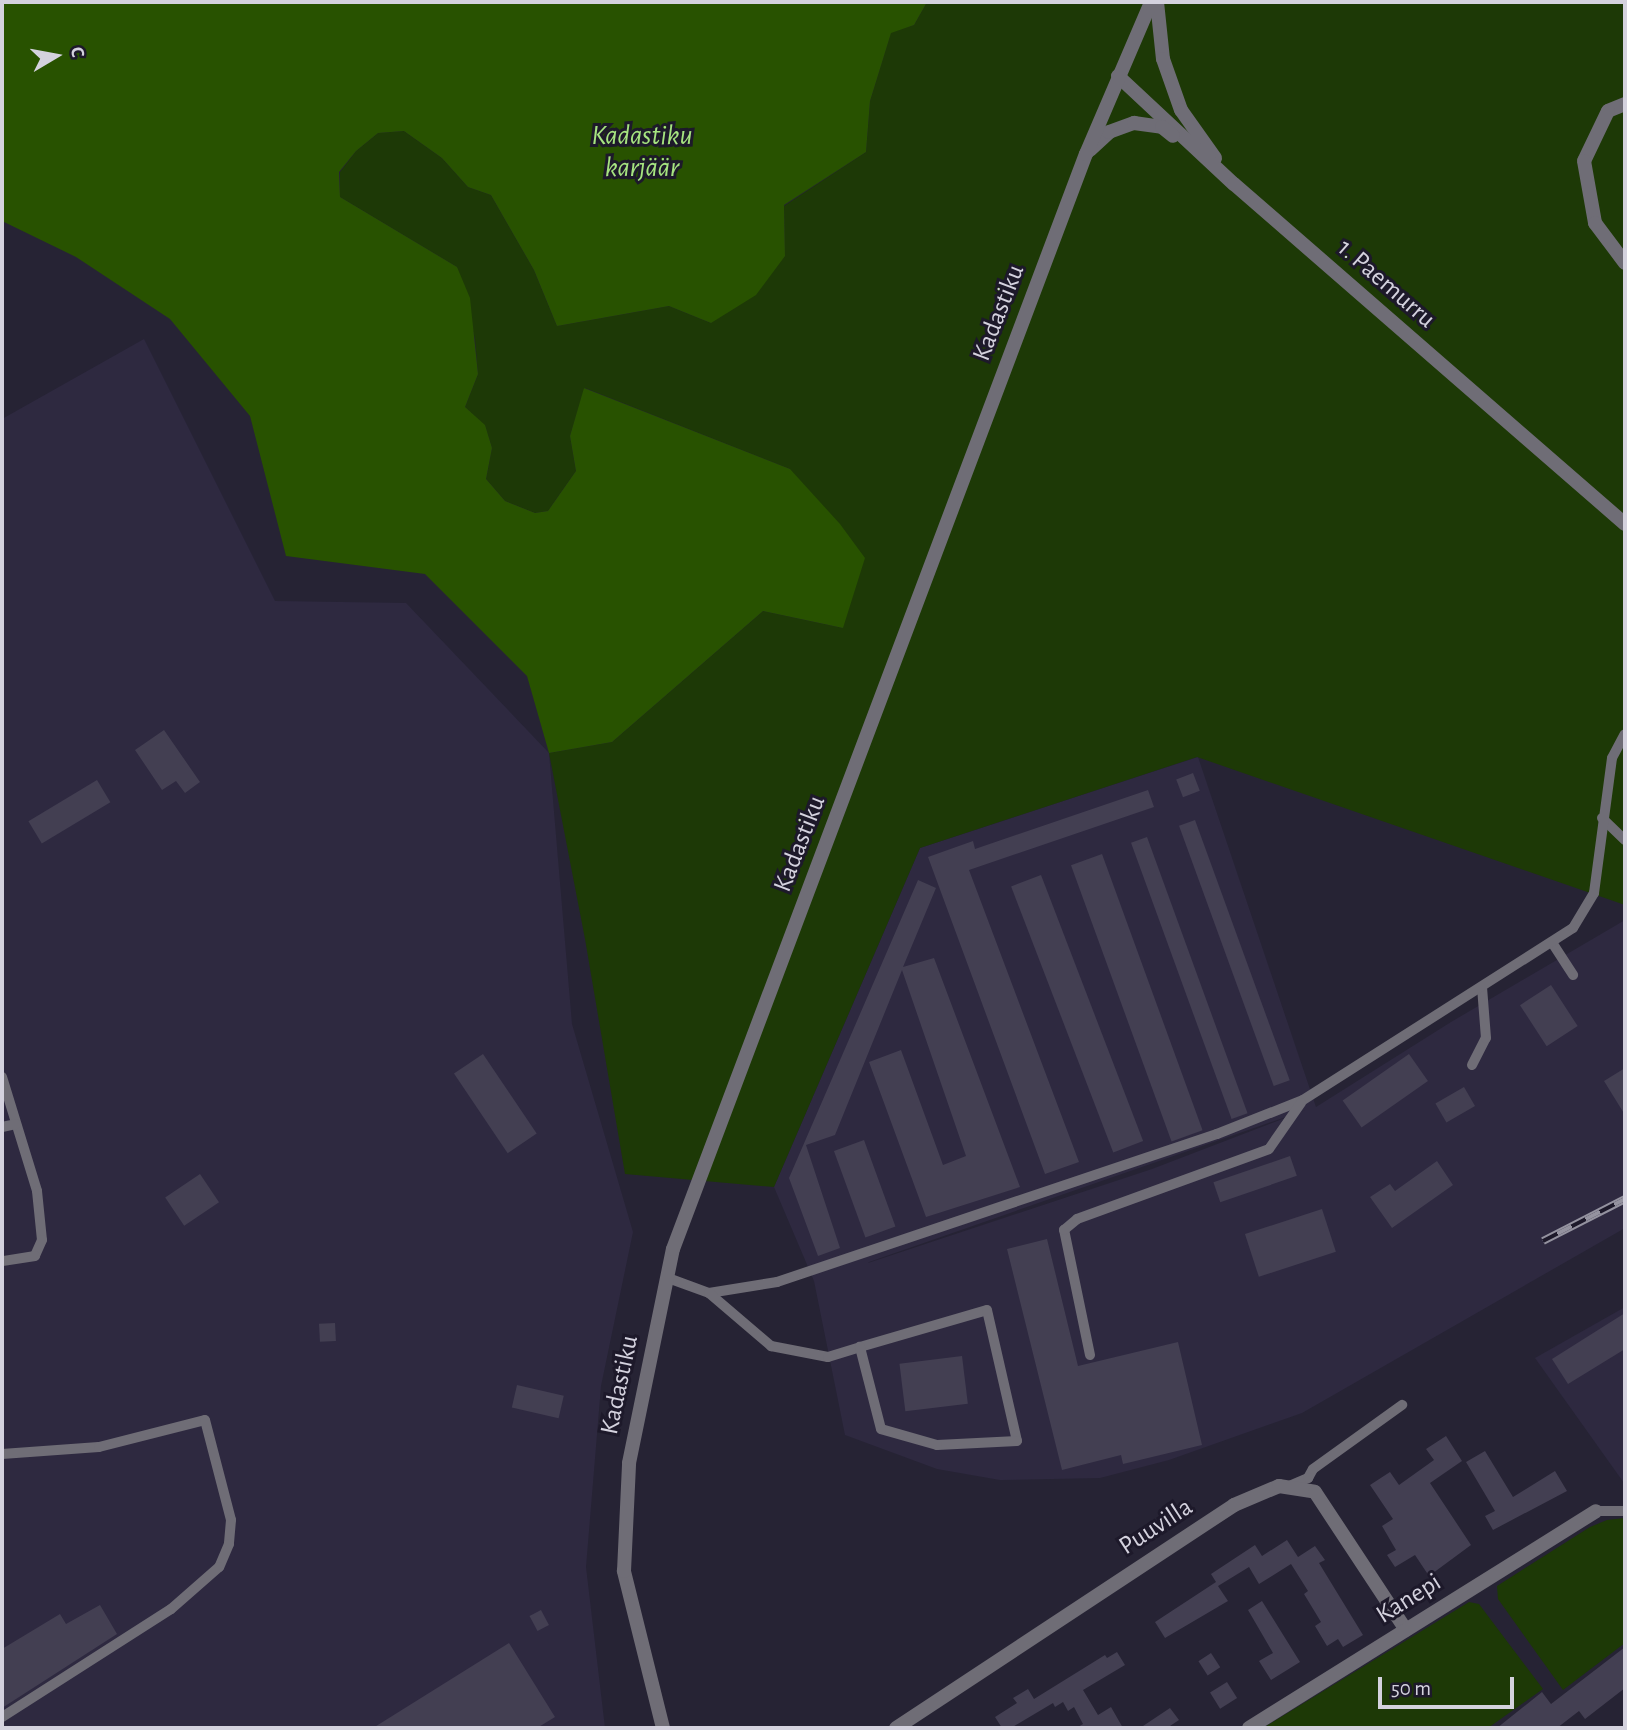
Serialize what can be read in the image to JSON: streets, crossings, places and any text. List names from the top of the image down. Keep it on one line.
{"streets":{"street":["1. Paemurru","Kadastiku","Puuvilla","Kanepi"]},"crossings":[["1. Paemurru","Kadastiku"]],"water":["Kadastiku karjäär"],"scale_bar":"50 m","north":"right"}
